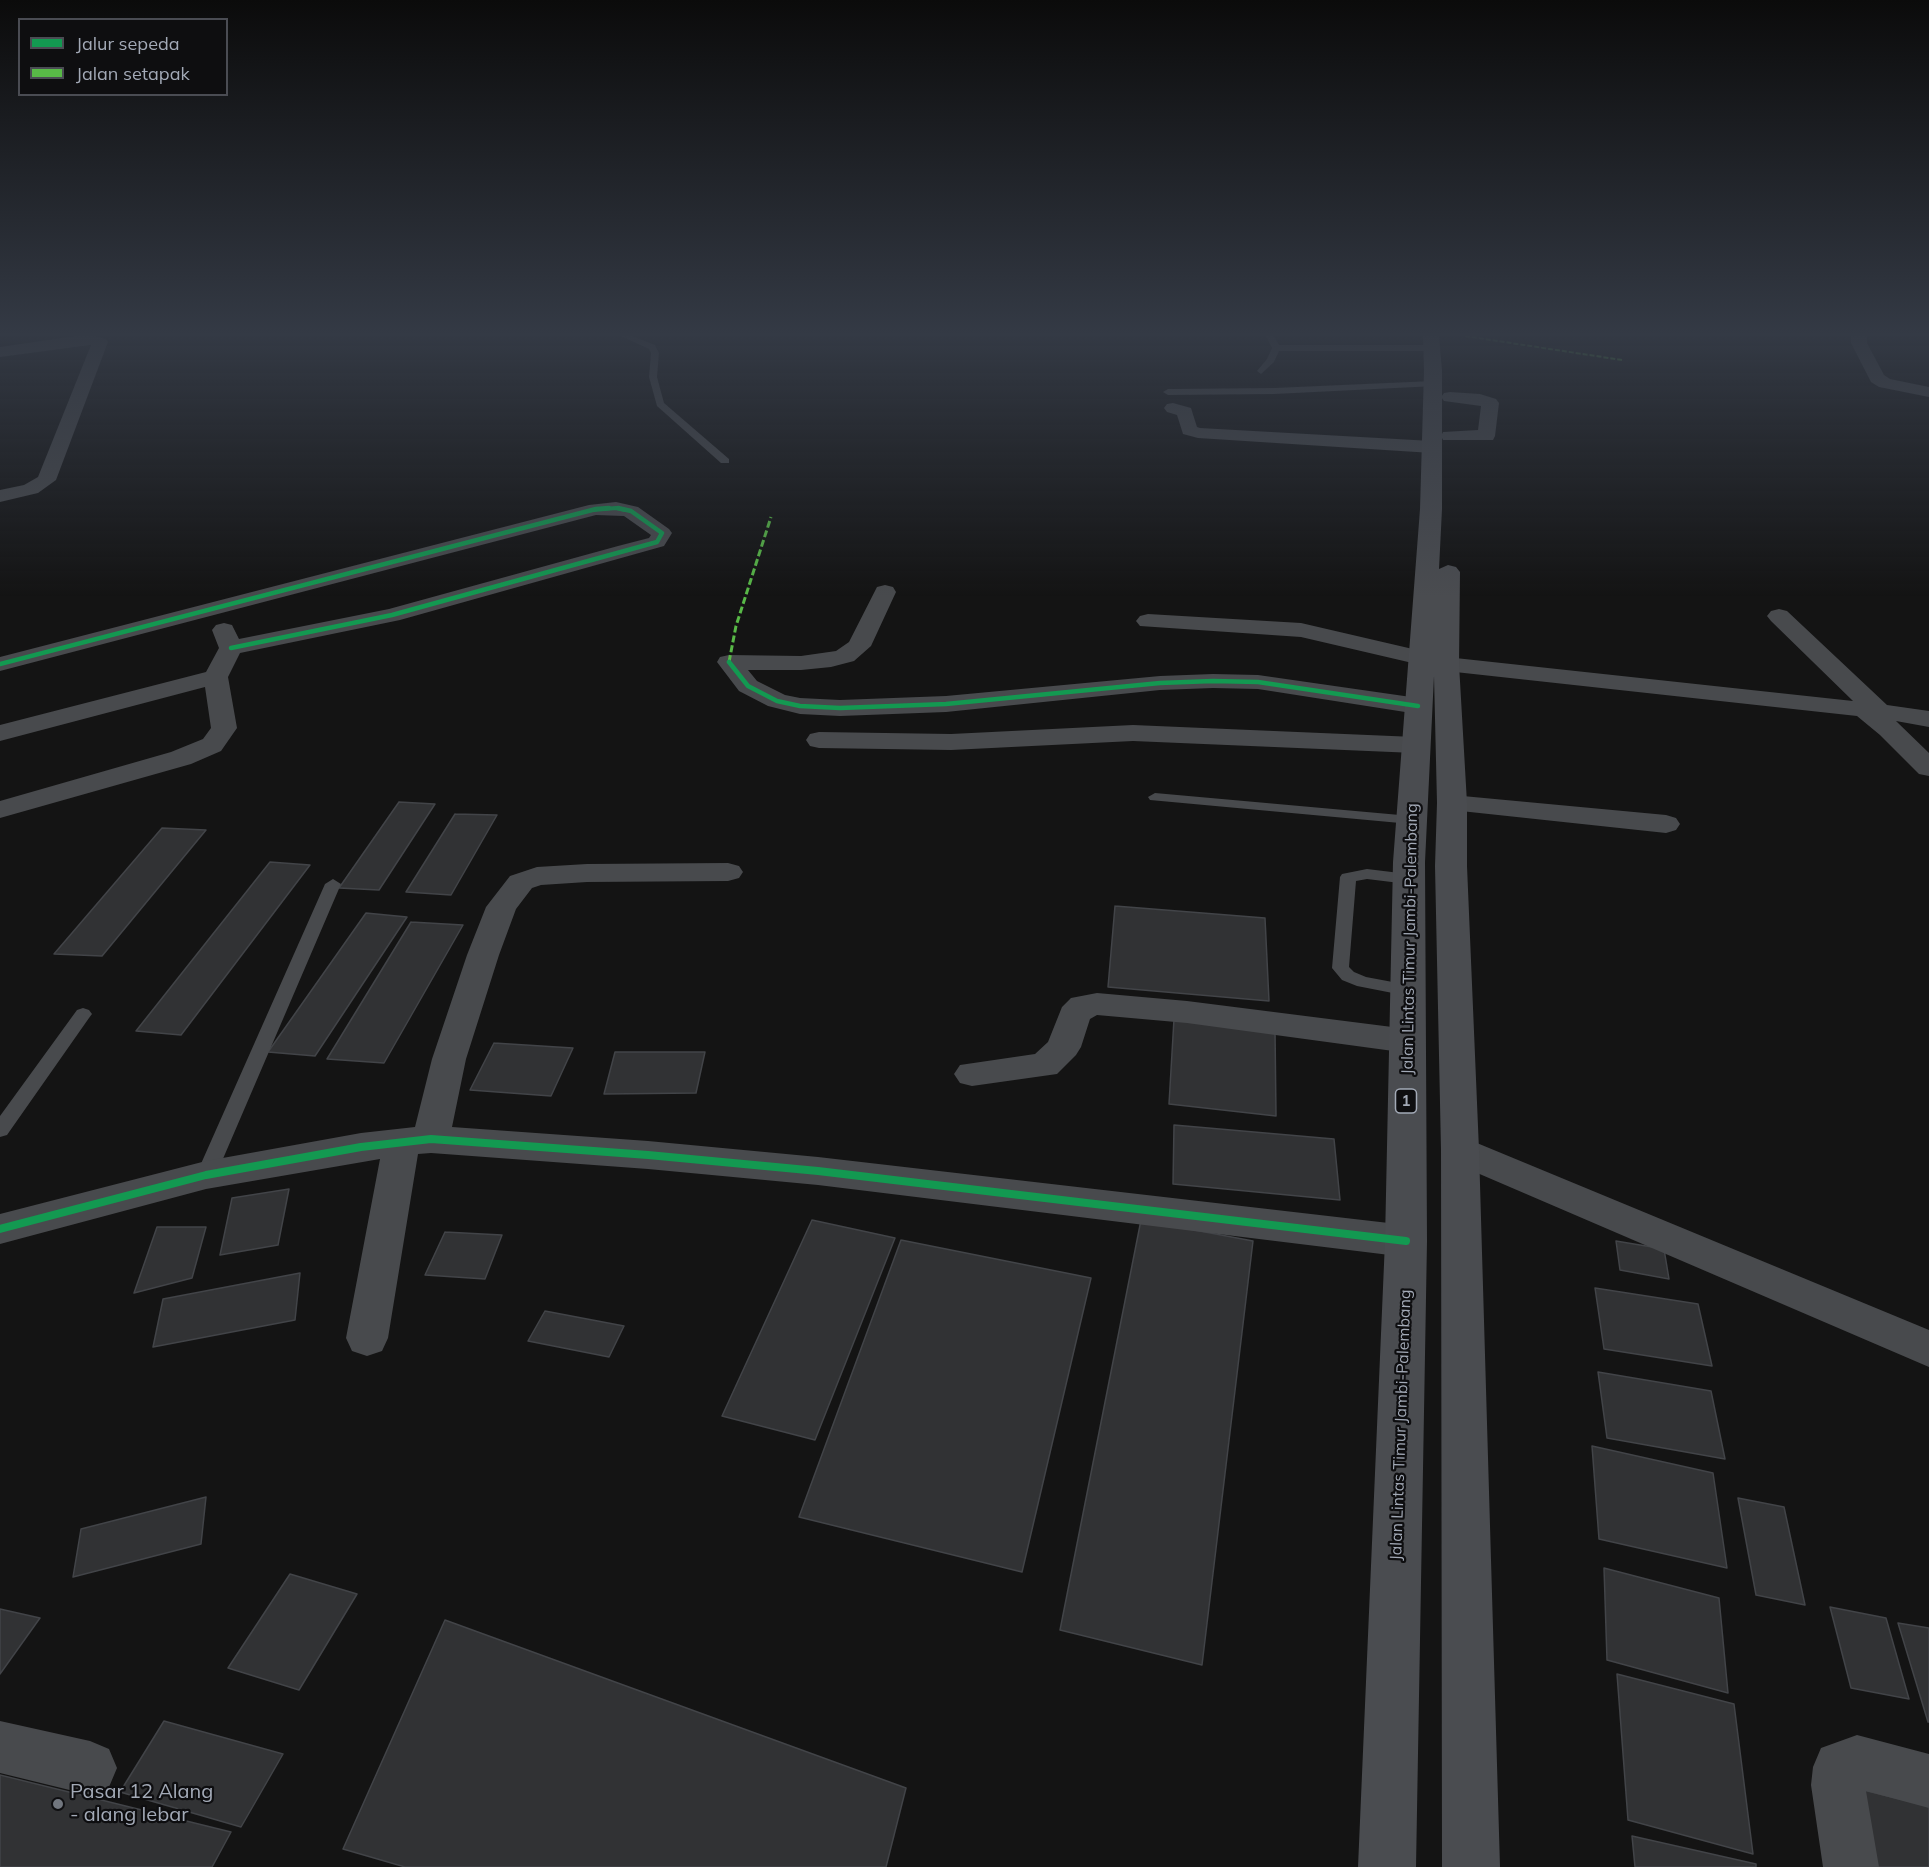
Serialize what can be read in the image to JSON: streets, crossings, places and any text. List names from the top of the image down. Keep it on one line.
{"streets":{"highway":["Jalan Lintas Timur Jambi-Palembang","1"]},"places":["Pasar 12 Alang - alang lebar"],"legend":["Jalur sepeda","Jalan setapak"]}
